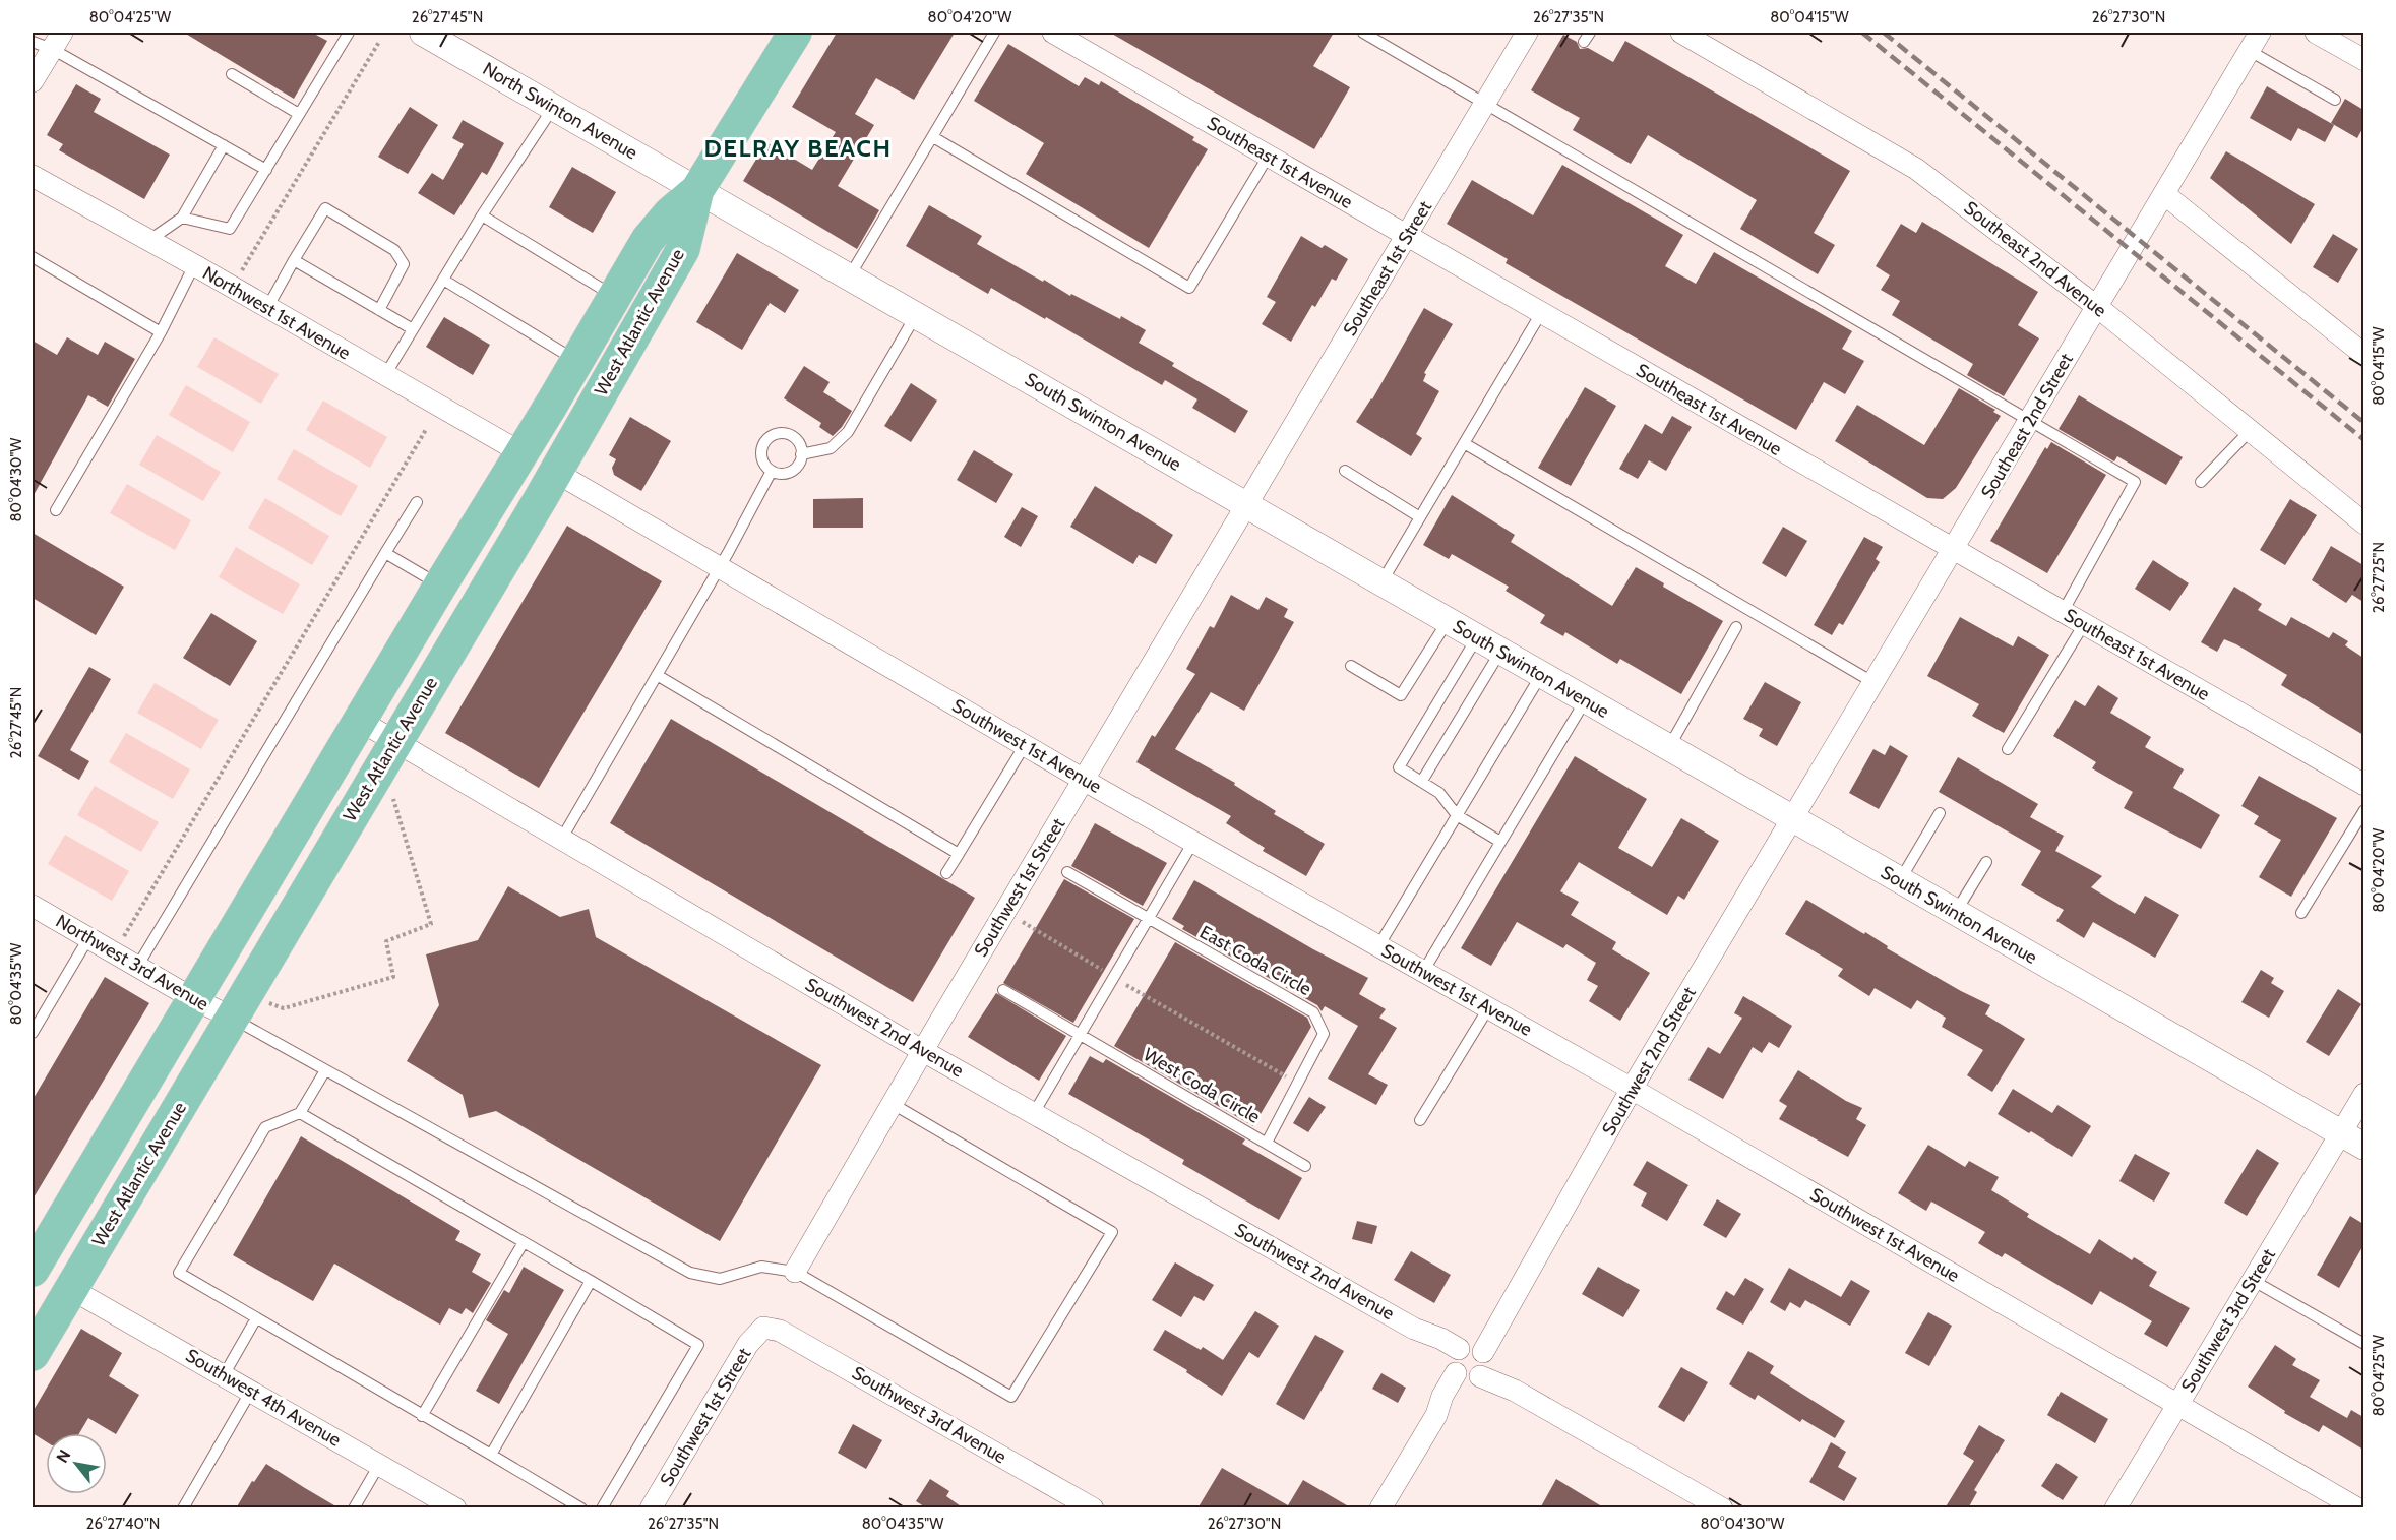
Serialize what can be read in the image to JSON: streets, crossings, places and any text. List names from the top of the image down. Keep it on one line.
{"streets":{"main road":["West Atlantic Avenue"],"street":["North Swinton Avenue","Southeast 1st Avenue","Southeast 2nd Avenue","Southeast 1st Street","Northwest 1st Avenue","South Swinton Avenue","Southeast 2nd Street","Southwest 1st Avenue","Southwest 1st Street","Northwest 3rd Avenue","Southwest 2nd Avenue","Southwest 2nd Street","Southwest 3rd Street","Southwest 4th Avenue","Southwest 3rd Avenue"],"lane":["East Coda Circle","West Coda Circle"]},"crossings":[["North Swinton Avenue","West Atlantic Avenue"],["North Swinton Avenue","South Swinton Avenue"],["Southeast 1st Avenue","Southeast 1st Street"],["Southeast 1st Avenue","Southeast 2nd Street"],["Southeast 2nd Avenue","Southeast 2nd Street"],["Southeast 1st Street","South Swinton Avenue"],["Southeast 1st Street","Southwest 1st Street"],["Northwest 1st Avenue","West Atlantic Avenue"],["West Atlantic Avenue","South Swinton Avenue"],["West Atlantic Avenue","Southwest 1st Avenue"],["West Atlantic Avenue","Northwest 3rd Avenue"],["West Atlantic Avenue","Southwest 2nd Avenue"],["West Atlantic Avenue","Southwest 4th Avenue"],["South Swinton Avenue","Southeast 2nd Street"],["South Swinton Avenue","Southwest 1st Street"],["South Swinton Avenue","Southwest 2nd Street"],["South Swinton Avenue","Southwest 3rd Street"],["Southeast 2nd Street","Southwest 2nd Street"],["Southwest 1st Avenue","Southwest 1st Street"],["Southwest 1st Avenue","Southwest 2nd Street"],["Southwest 1st Avenue","Southwest 3rd Street"],["Southwest 1st Street","Southwest 2nd Avenue"],["Southwest 1st Street","Southwest 3rd Avenue"],["East Coda Circle","West Coda Circle"],["Southwest 2nd Avenue","Southwest 2nd Street"]],"districts":["DELRAY BEACH"],"north":"top left","coordinates":["80°04'25\"W","26°27'45\"N","80°04'20\"W","26°27'35\"N","80°04'15\"W","26°27'30\"N","80°04'30\"W","26°27'25\"N","80°04'35\"W","26°27'40\"N"]}
